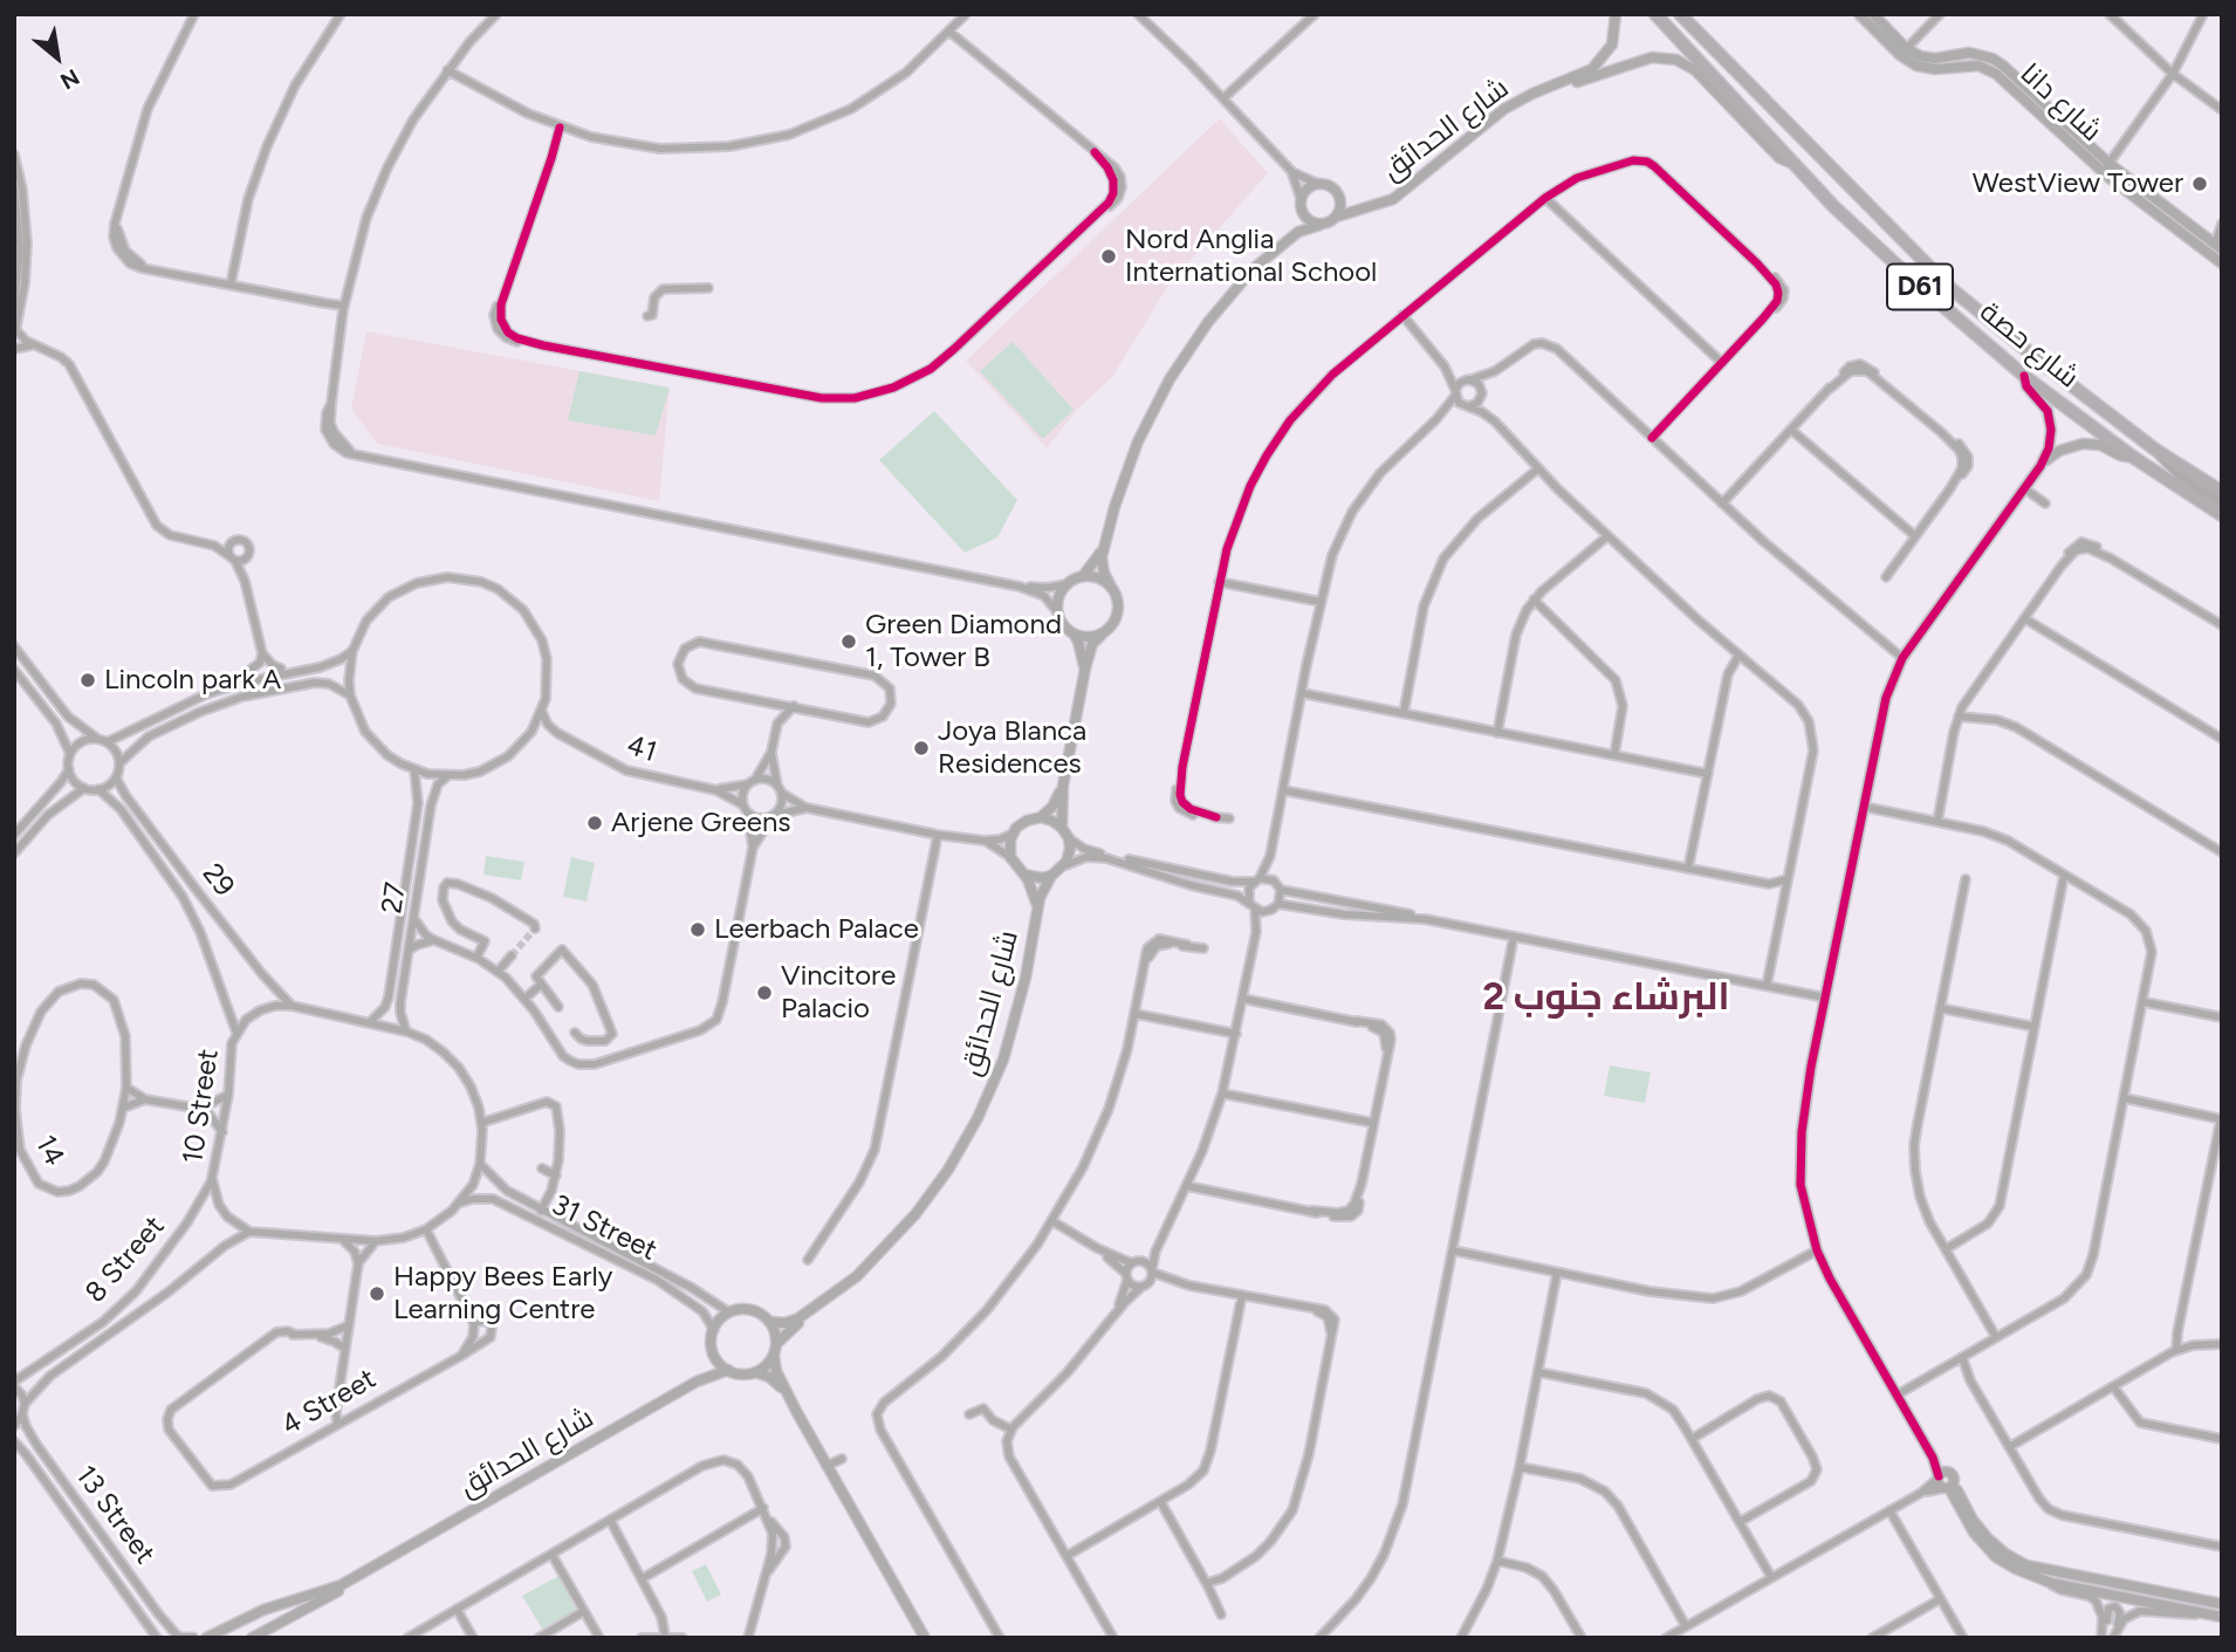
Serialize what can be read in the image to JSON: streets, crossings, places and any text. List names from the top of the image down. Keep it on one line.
{"streets":{"main road":["D61","شارع حصة"],"street":["شارع دانا","شارع الحدائق","41","29","27","10 Street","14","31 Street","8 Street","4 Street","13 Street"]},"crossings":[["شارع الحدائق","شارع حصة"],["شارع الحدائق","31 Street"],["41","27"],["29","27"],["29","10 Street"],["29","31 Street"],["29","8 Street"],["27","10 Street"],["27","31 Street"],["27","8 Street"],["10 Street","31 Street"],["10 Street","8 Street"],["31 Street","8 Street"]],"districts":["البرشاء جنوب 2"],"places":["WestView Tower","Nord Anglia International School","Green Diamond 1, Tower B","Lincoln park A","Joya Blanca Residences","Arjene Greens","Leerbach Palace","Vincitore Palacio","Happy Bees Early Learning Centre"],"north":"bottom right"}
